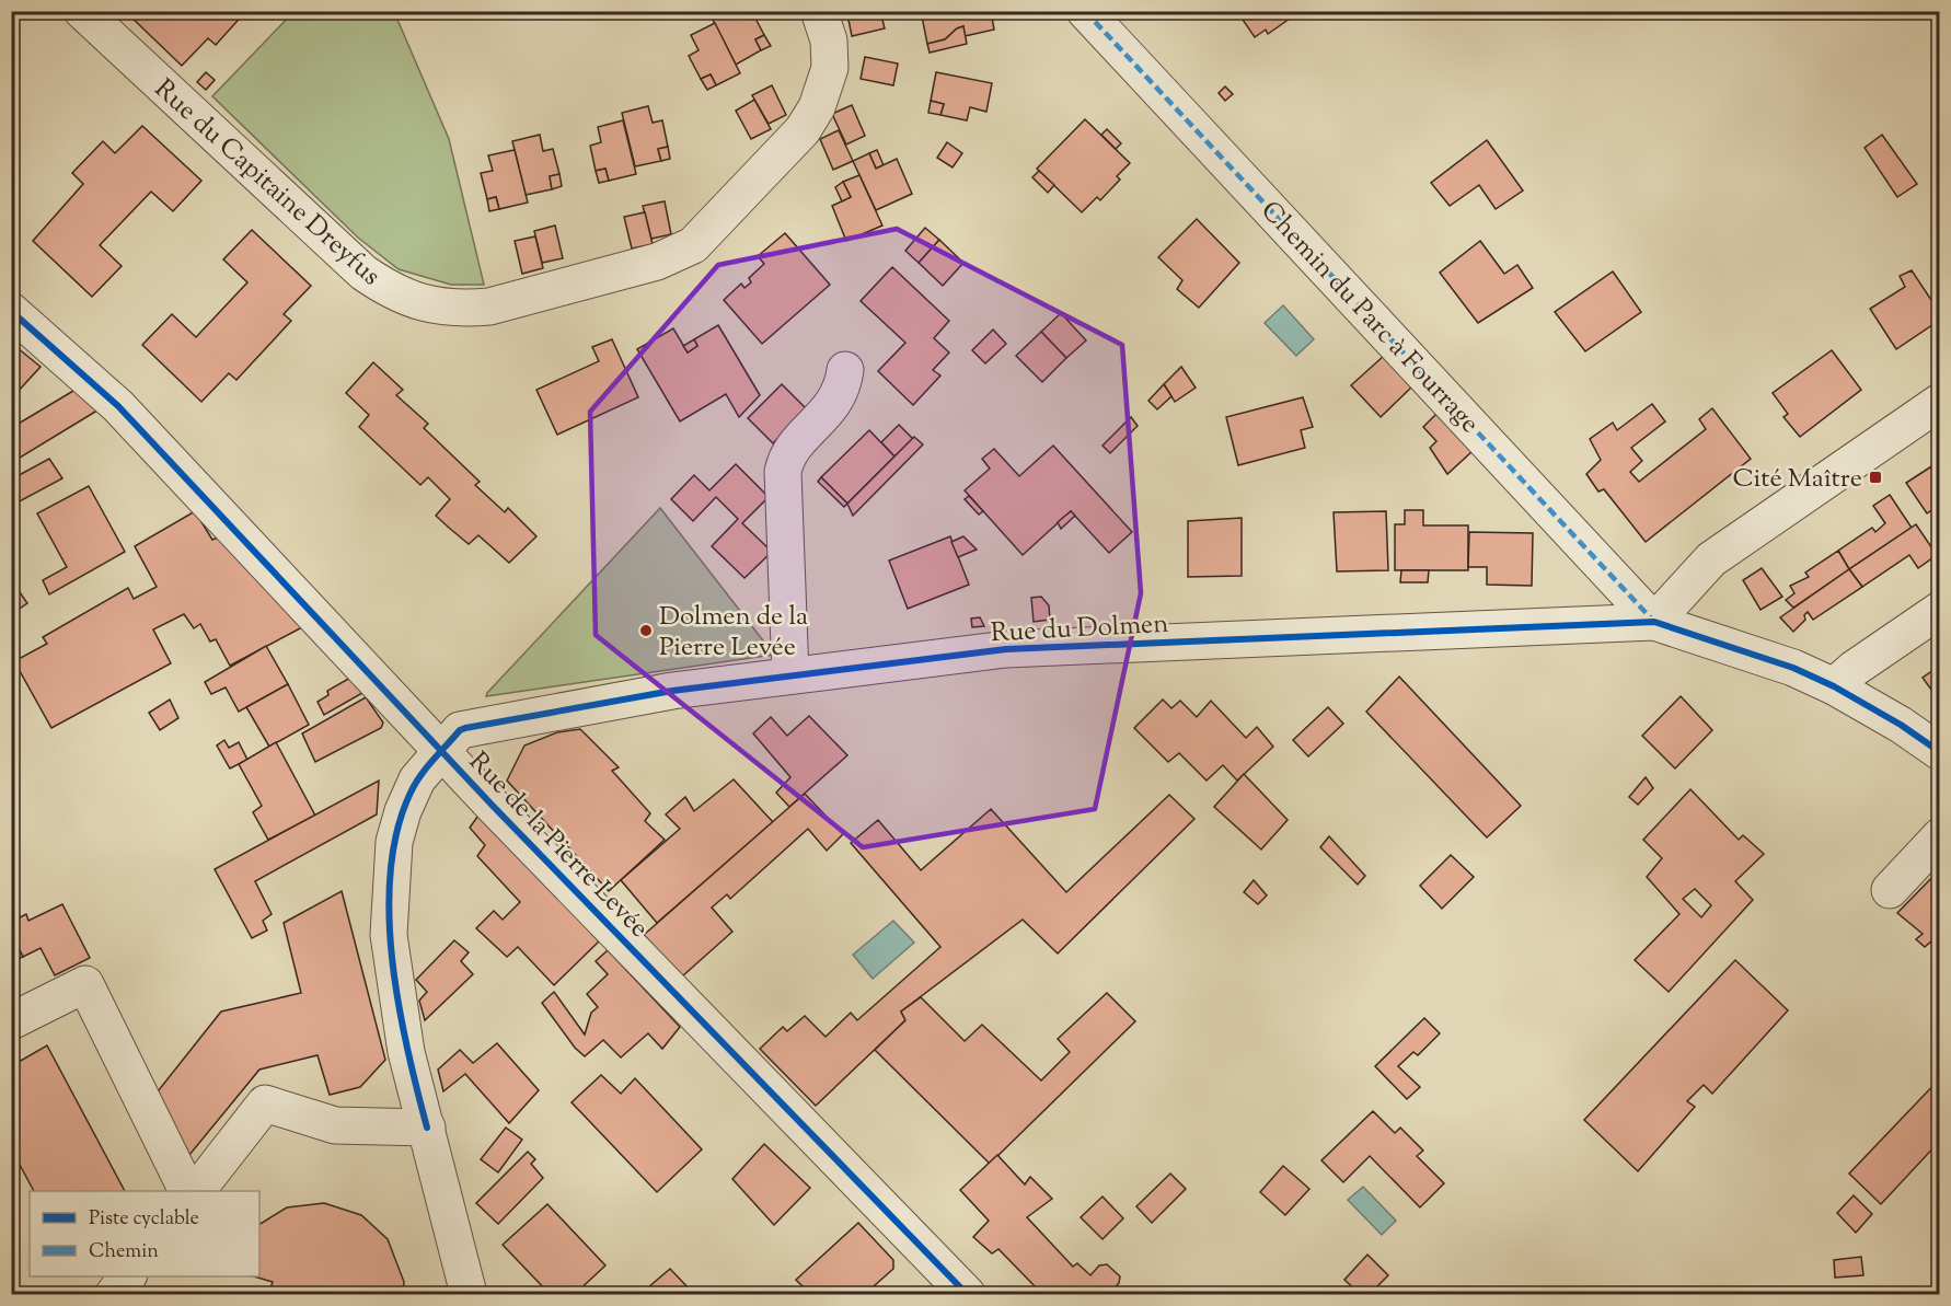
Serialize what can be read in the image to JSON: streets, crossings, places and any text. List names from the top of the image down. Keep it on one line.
{"streets":{"street":["Rue du Capitaine Dreyfus","Chemin du Parc à Fourrage","Rue du Dolmen","Rue de la Pierre Levée"]},"crossings":[["Chemin du Parc à Fourrage","Rue du Dolmen"],["Rue du Dolmen","Rue de la Pierre Levée"]],"places":{"transit":["Cité Maître"],"other":["Dolmen de la Pierre Levée"]},"legend":["Piste cyclable","Chemin"]}
